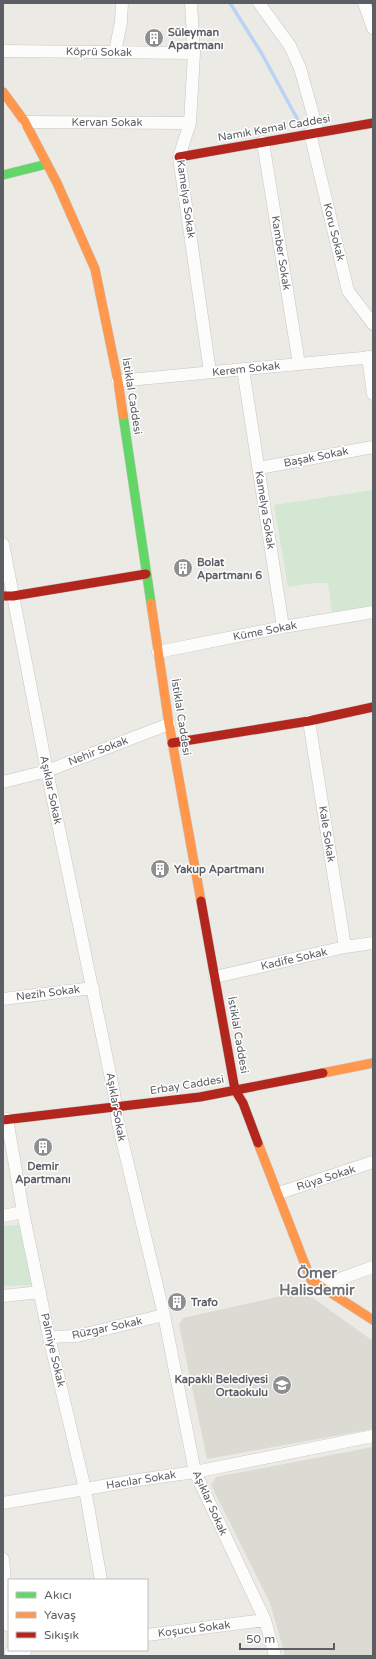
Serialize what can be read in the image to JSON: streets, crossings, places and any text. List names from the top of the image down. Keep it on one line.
{"streets":{"street":["Köprü Sokak","Kervan Sokak","Namık Kemal Caddesi","Kamelya Sokak","Koru Sokak","Kamber Sokak","Kerem Sokak","İstiklal Caddesi","Başak Sokak","Küme Sokak","Nehir Sokak","Aşıklar Sokak","Kale Sokak","Kadife Sokak","Nezih Sokak","Erbay Caddesi","Rüya Sokak","Rüzgar Sokak","Palmiye Sokak","Hacılar Sokak","Koşucu Sokak"]},"crossings":[["Köprü Sokak","Kamelya Sokak"],["Kervan Sokak","Kamelya Sokak"],["Kervan Sokak","İstiklal Caddesi"],["Namık Kemal Caddesi","Kamelya Sokak"],["Namık Kemal Caddesi","Koru Sokak"],["Namık Kemal Caddesi","Kamber Sokak"],["Kamelya Sokak","Kerem Sokak"],["Kamelya Sokak","Başak Sokak"],["Kamelya Sokak","Küme Sokak"],["Kamber Sokak","Kerem Sokak"],["Kerem Sokak","İstiklal Caddesi"],["İstiklal Caddesi","Küme Sokak"],["İstiklal Caddesi","Nehir Sokak"],["İstiklal Caddesi","Kadife Sokak"],["İstiklal Caddesi","Erbay Caddesi"],["İstiklal Caddesi","Rüya Sokak"],["Nehir Sokak","Aşıklar Sokak"],["Aşıklar Sokak","Nezih Sokak"],["Aşıklar Sokak","Erbay Caddesi"],["Aşıklar Sokak","Rüzgar Sokak"],["Aşıklar Sokak","Hacılar Sokak"],["Aşıklar Sokak","Koşucu Sokak"],["Kale Sokak","Kadife Sokak"],["Erbay Caddesi","Palmiye Sokak"],["Rüzgar Sokak","Palmiye Sokak"],["Palmiye Sokak","Hacılar Sokak"]],"districts":["Ömer Halisdemir"],"places":{"building":["Süleyman Apartmanı","Bolat Apartmanı 6","Yakup Apartmanı","Demir Apartmanı","Trafo"],"school or university":["Kapaklı Belediyesi Ortaokulu"]},"legend":["Akıcı","Yavaş","Sıkışık"],"scale_bar":"50 m"}
